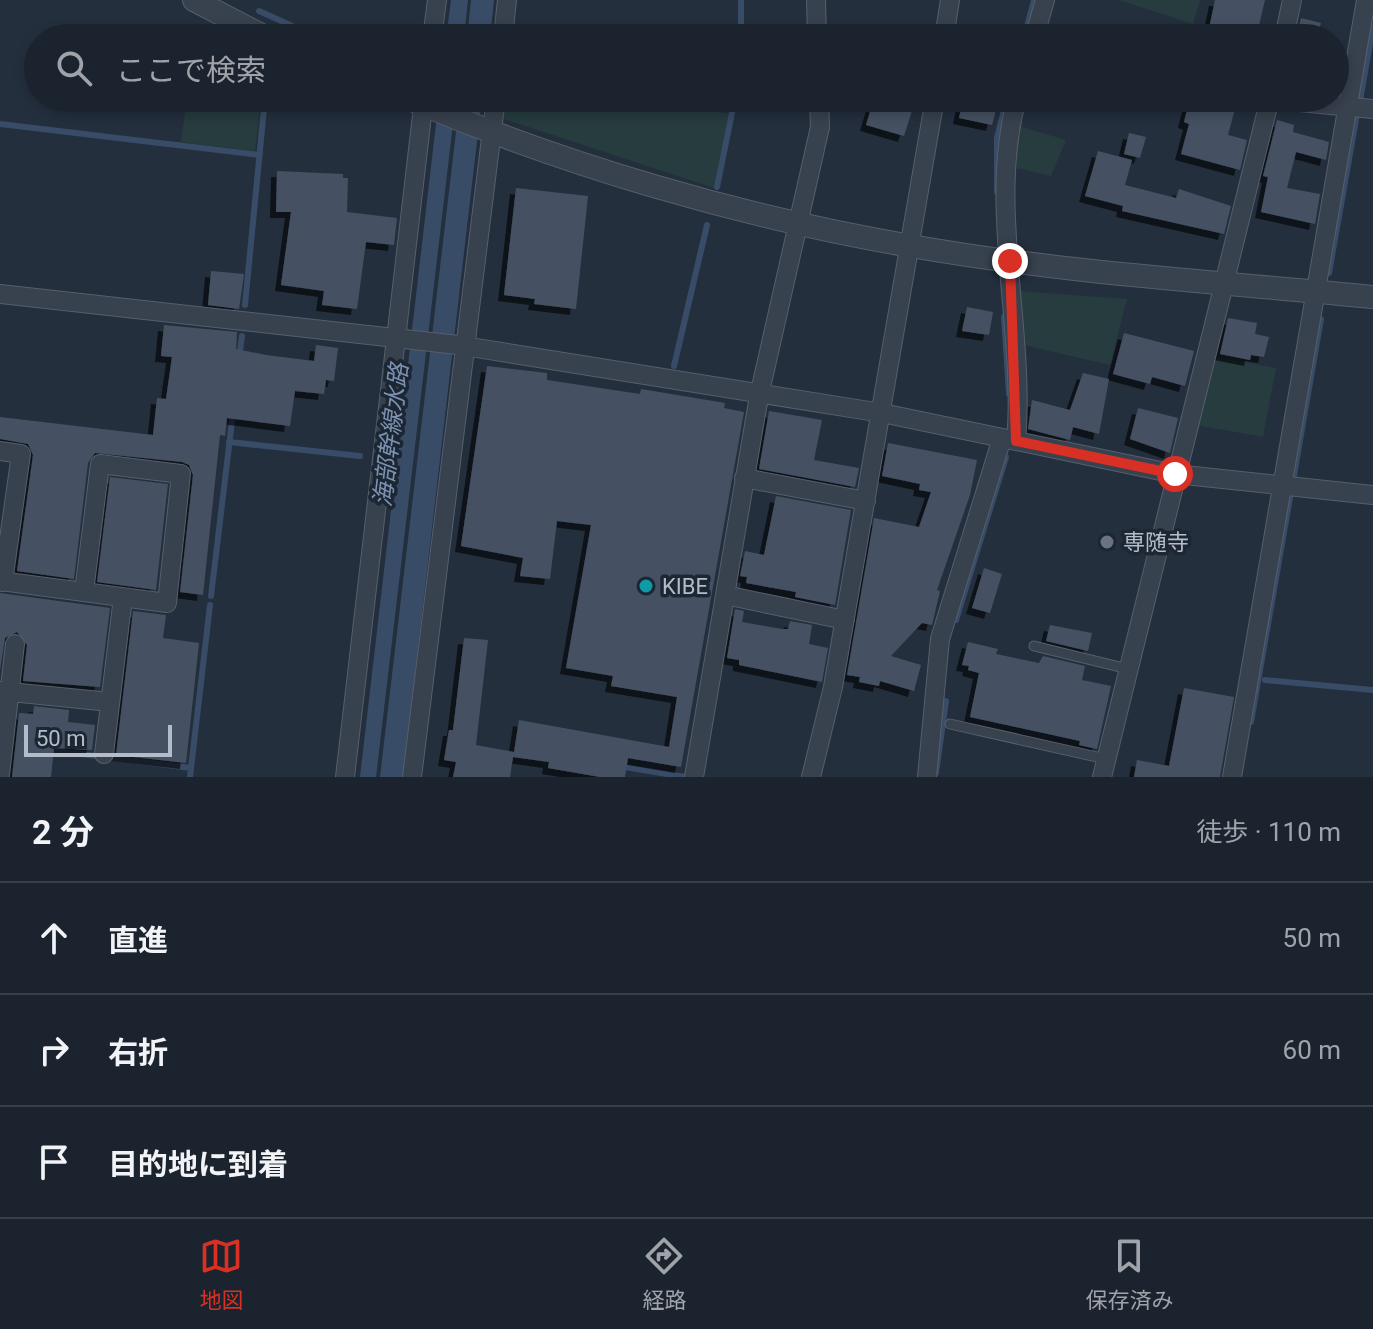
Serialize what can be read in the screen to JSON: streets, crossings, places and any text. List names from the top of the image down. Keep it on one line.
{"water":["海部幹線水路"],"places":["専随寺","KIBE"],"scale_bar":"50 m","page":{"search":"ここで検索","scale":"50 m","heading":["2 分","徒歩 · 110 m"],"list":[["直進","50 m"],["右折","60 m"],"目的地に到着"],"nav":["地図","経路","保存済み"]}}
